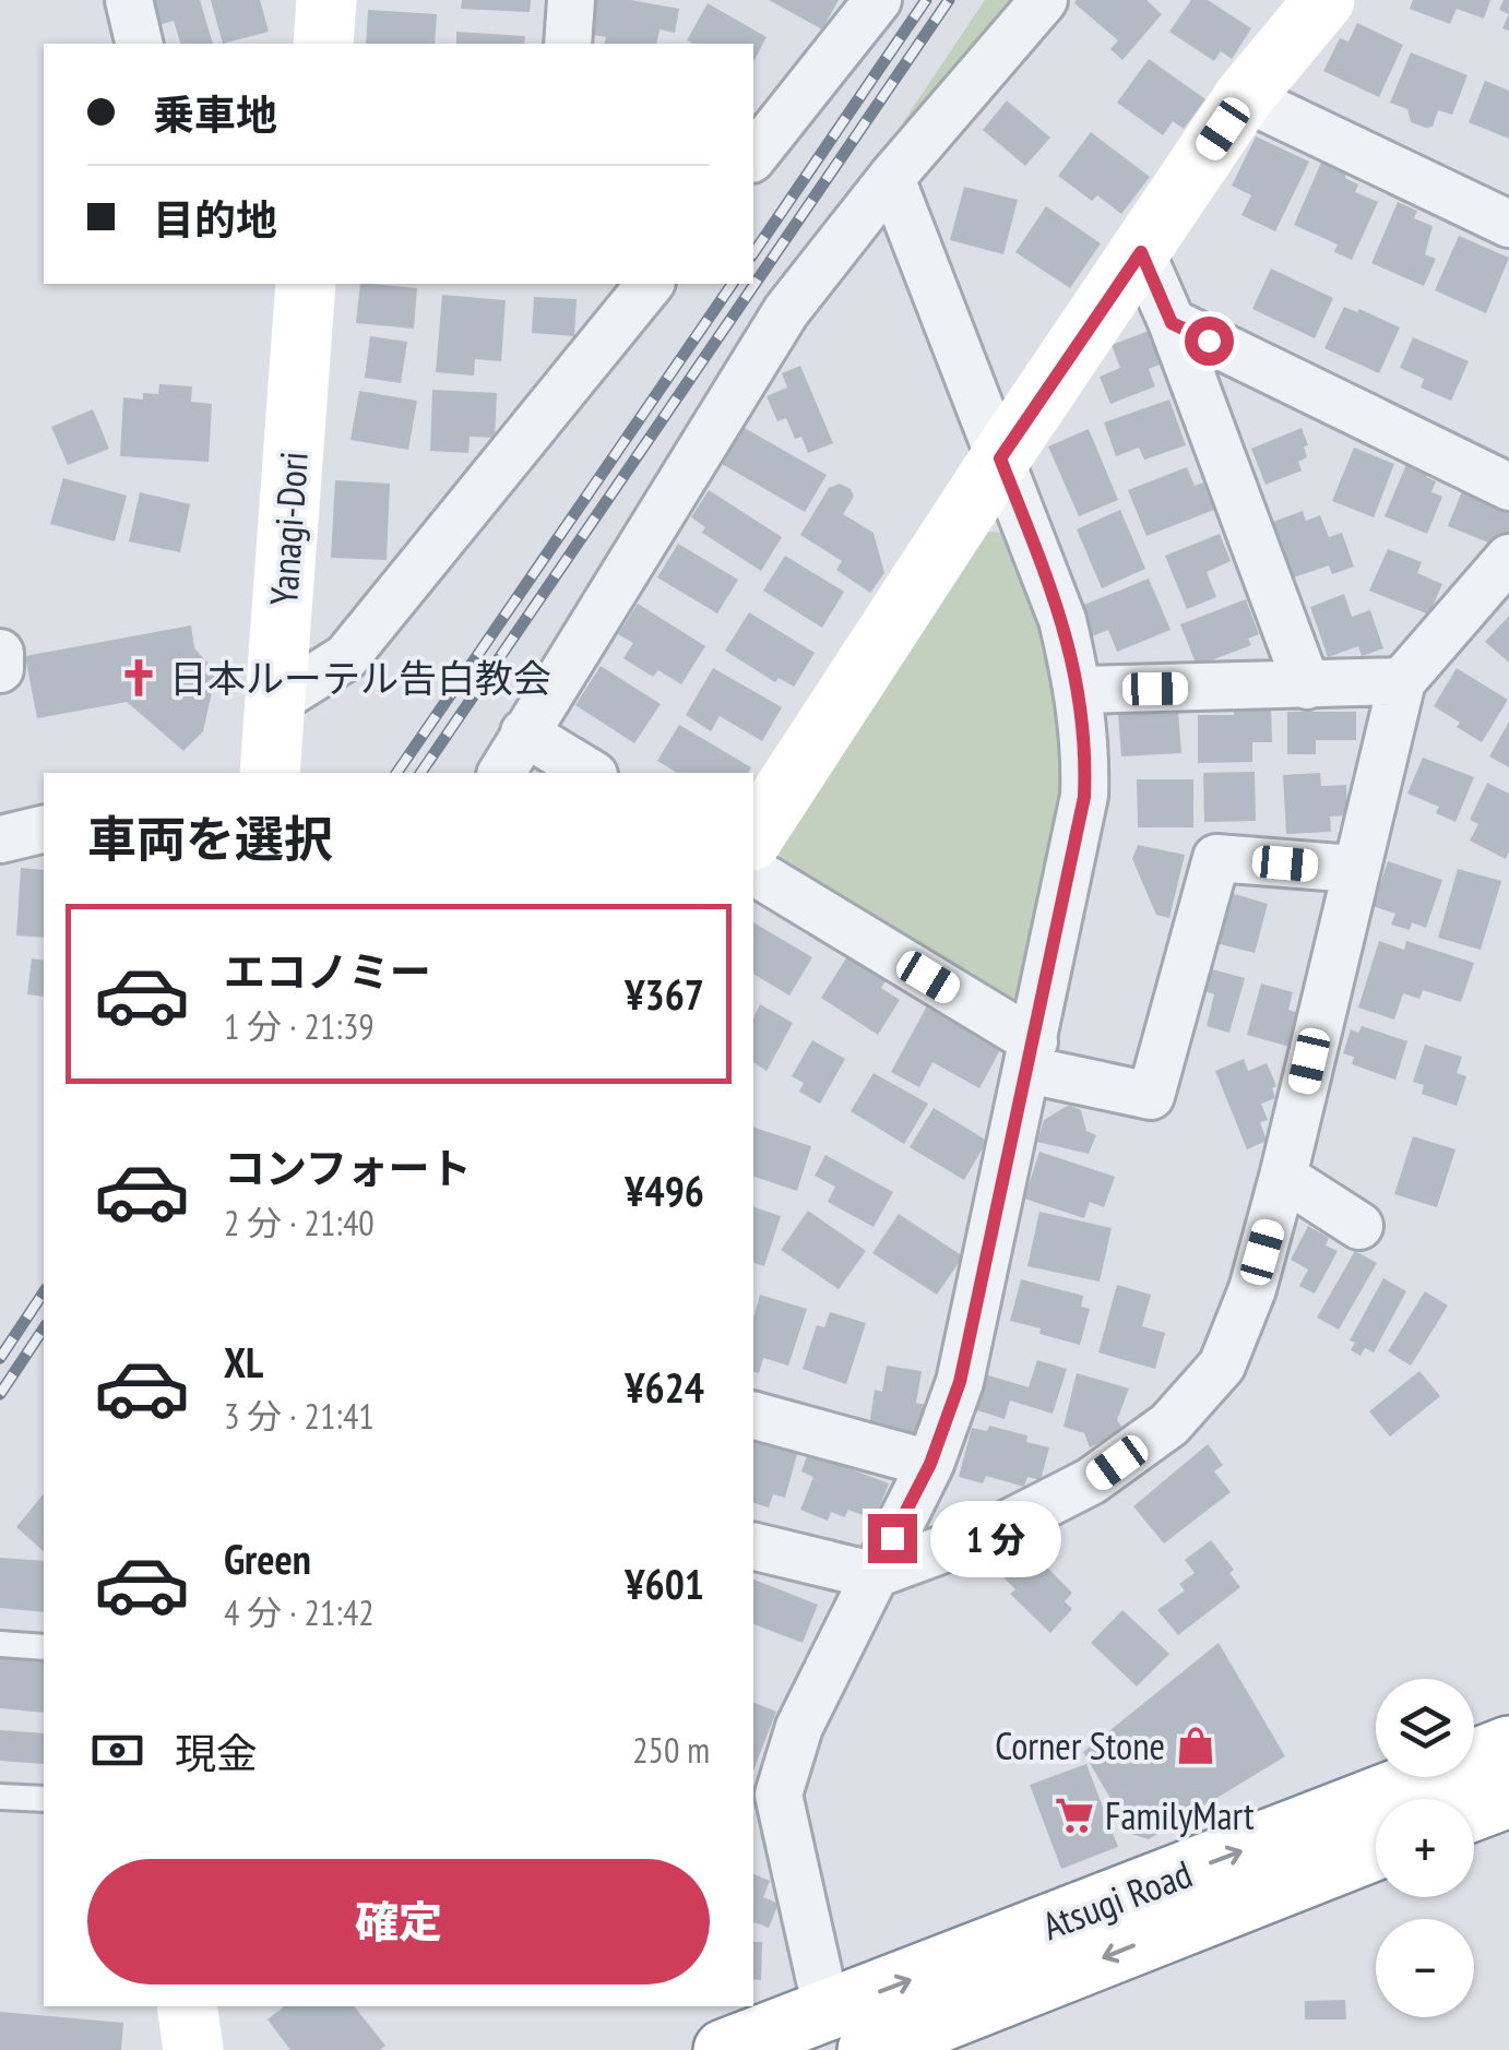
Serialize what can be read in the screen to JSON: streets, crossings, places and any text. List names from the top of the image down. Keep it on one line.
{"streets":{"main road":["Yanagi-Dori","Atsugi Road"]},"places":{"church":["日本ルーテル告白教会"],"shop":["Corner Stone"],"supermarket":["FamilyMart"]},"page":{"banner":["乗車地","目的地"],"heading":"車両を選択","list":[{"name":"エコノミー","note":"1 分 · 21:39","value":"¥367"},{"name":"コンフォート","note":"2 分 · 21:40","value":"¥496"},{"name":"XL","note":"3 分 · 21:41","value":"¥624"},{"name":"Green","note":"4 分 · 21:42","value":"¥601"}],"bubble":"1 分","map_buttons":["+","−"],"pay":["現金","250 m"],"buttons":"確定"}}
